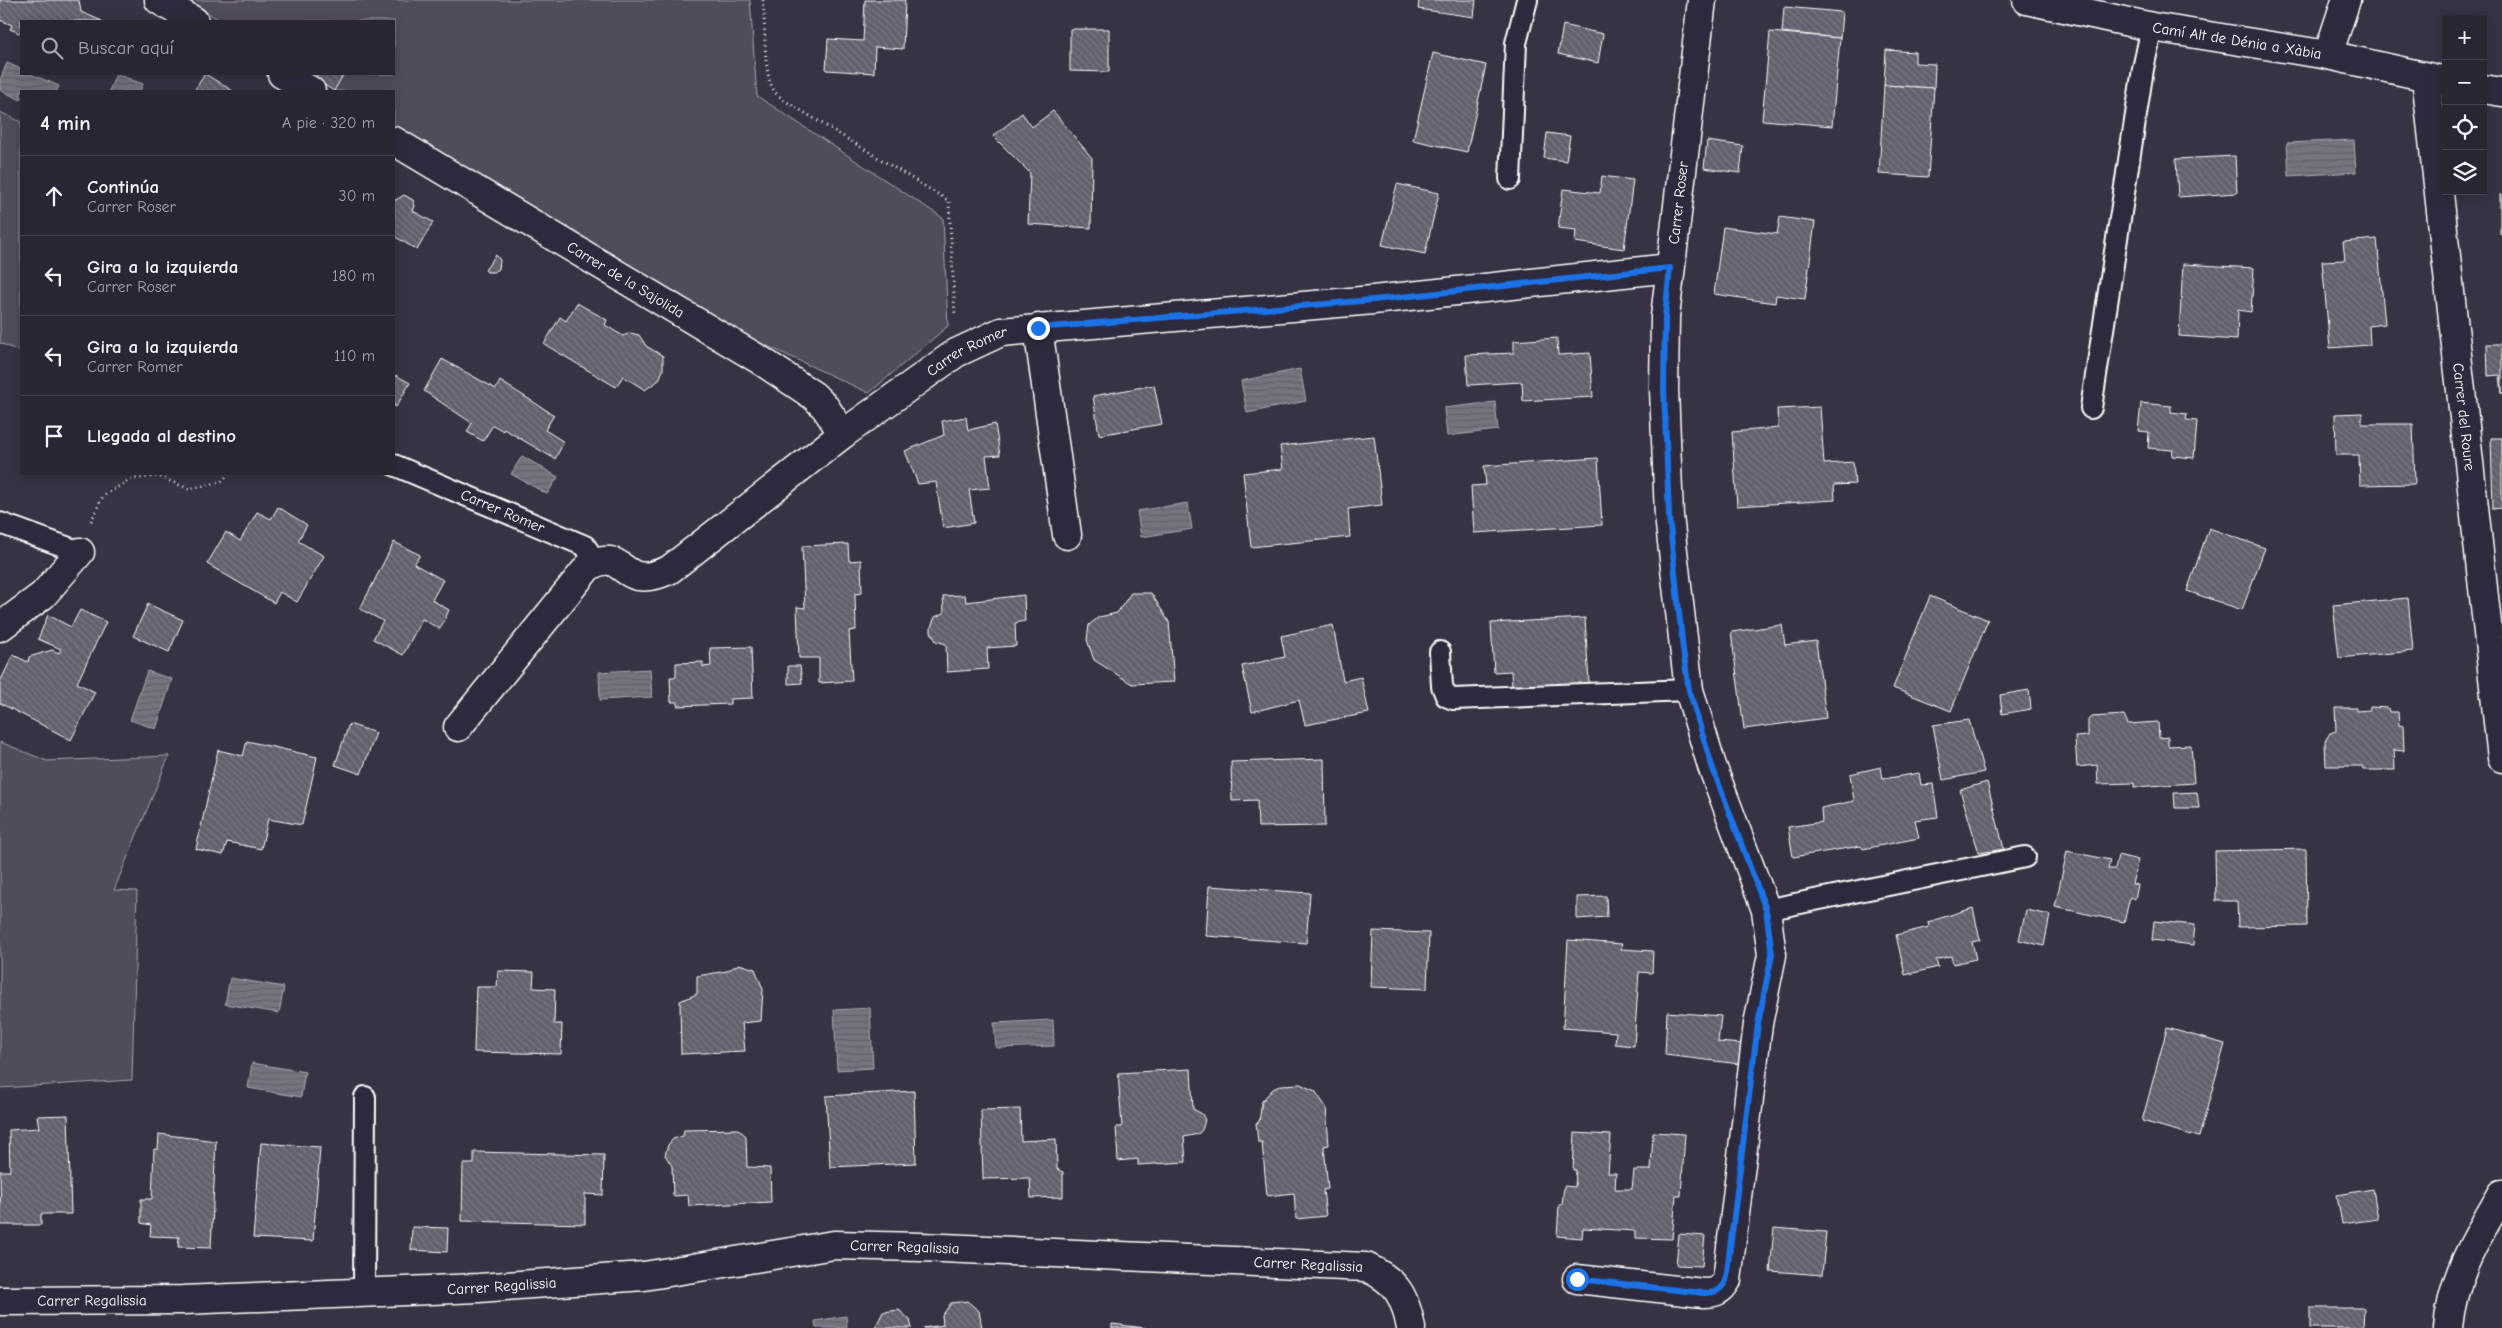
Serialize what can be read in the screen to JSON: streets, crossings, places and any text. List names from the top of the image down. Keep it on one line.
{"streets":{"street":["Camí Alt de Dénia a Xàbia","Carrer Roser","Carrer de la Sajolida","Carrer Romer","Carrer del Roure","Carrer Regalissia"]},"crossings":[["Camí Alt de Dénia a Xàbia","Carrer del Roure"],["Carrer Roser","Carrer Romer"],["Carrer de la Sajolida","Carrer Romer"]],"page":{"map_buttons":["+","−"],"search":"Buscar aquí","heading":["4 min","A pie · 320 m"],"list":[["Continúa","Carrer Roser","30 m"],["Gira a la izquierda","Carrer Roser","180 m"],["Gira a la izquierda","Carrer Romer","110 m"],"Llegada al destino"]}}
